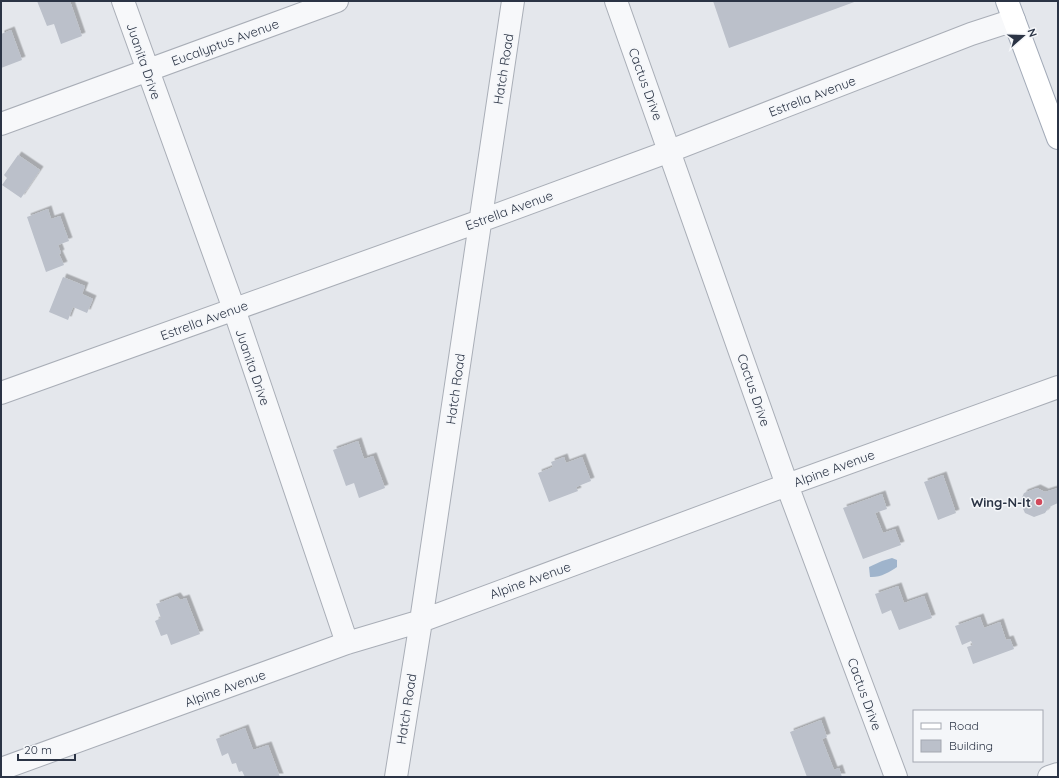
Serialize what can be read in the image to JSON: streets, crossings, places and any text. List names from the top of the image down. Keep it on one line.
{"streets":{"street":["Eucalyptus Avenue","Juanita Drive","Hatch Road","Cactus Drive","Estrella Avenue","Alpine Avenue"]},"crossings":[["Eucalyptus Avenue","Juanita Drive"],["Juanita Drive","Estrella Avenue"],["Juanita Drive","Alpine Avenue"],["Hatch Road","Estrella Avenue"],["Hatch Road","Alpine Avenue"],["Cactus Drive","Estrella Avenue"],["Cactus Drive","Alpine Avenue"]],"places":["Wing-N-It"],"legend":["Road","Building"],"scale_bar":"20 m","north":"right"}
